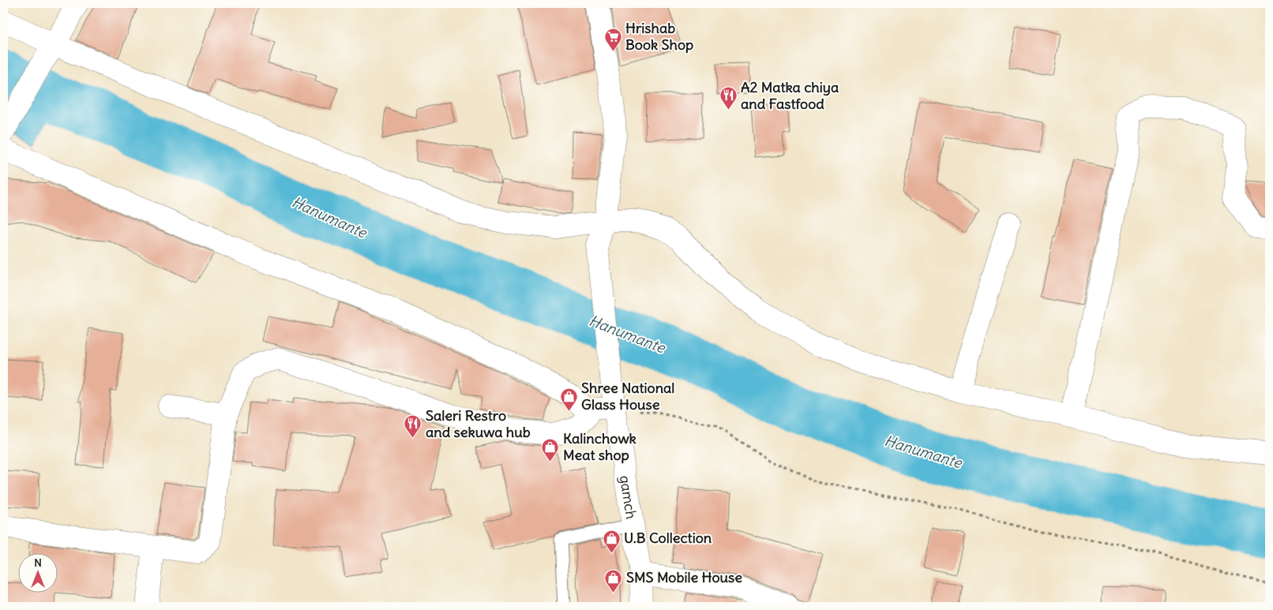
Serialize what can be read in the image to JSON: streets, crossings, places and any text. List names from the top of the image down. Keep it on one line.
{"streets":{"street":["gamch"]},"water":["Hanumante"],"places":{"supermarket":["Hrishab Book Shop"],"restaurant":["A2 Matka chiya and Fastfood","Saleri Restro and sekuwa hub"],"shop":["Shree National Glass House","Kalinchowk Meat shop","U.B Collection","SMS Mobile House"]},"north":"top"}
